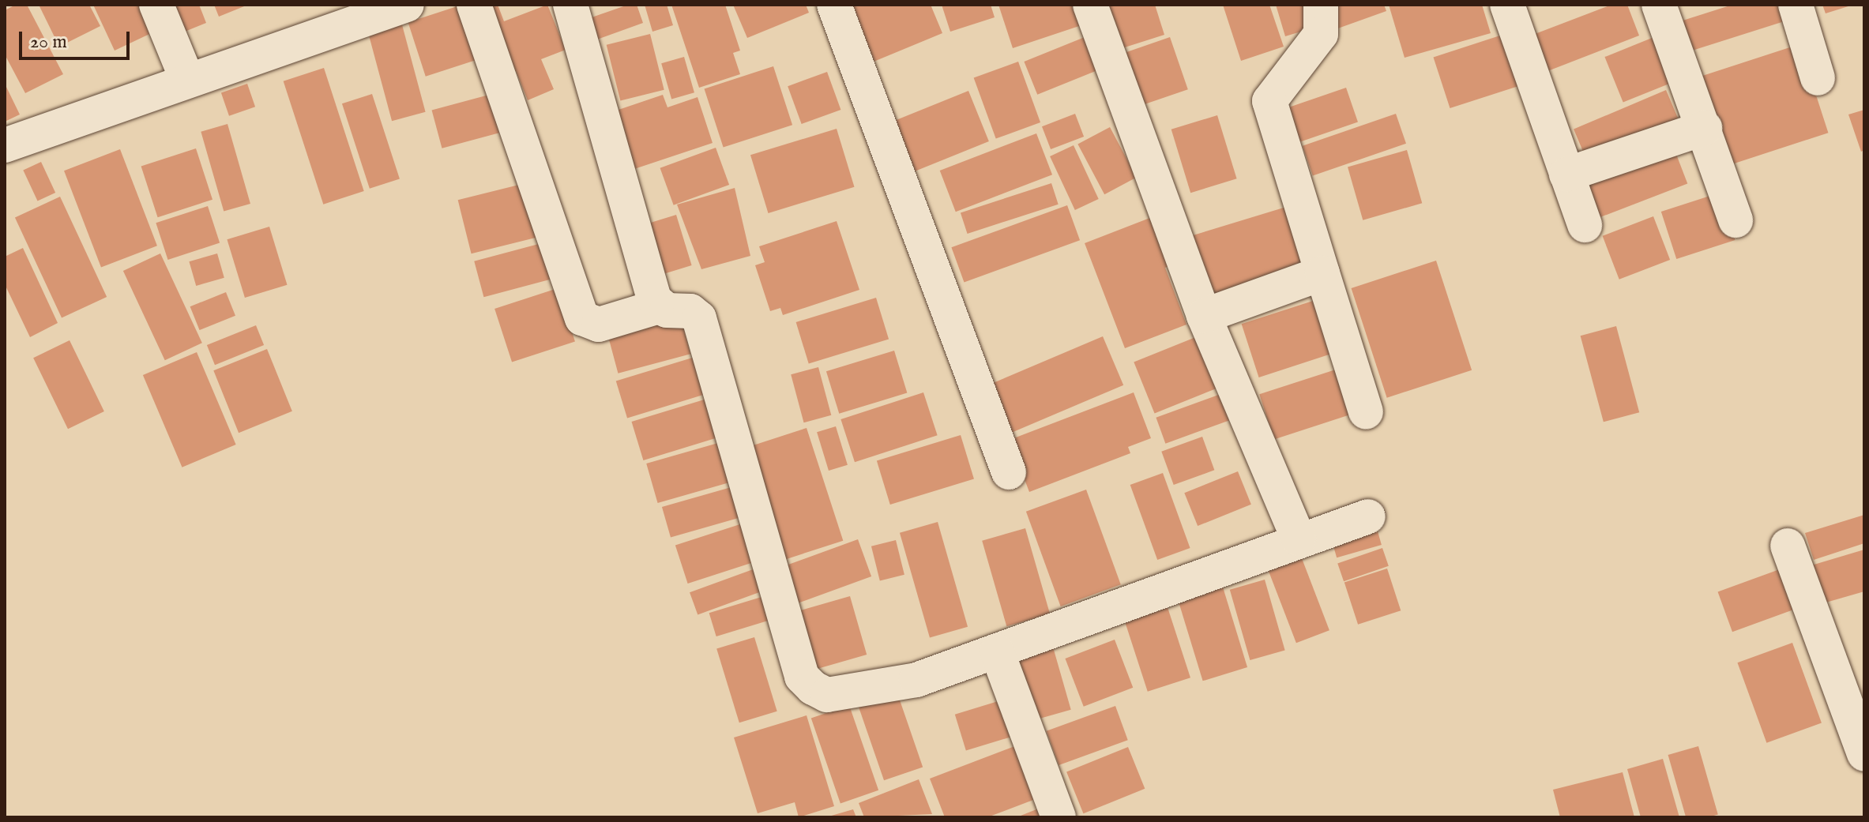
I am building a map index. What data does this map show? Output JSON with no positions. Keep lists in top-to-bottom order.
{
  "scale_bar": "20 m"
}
